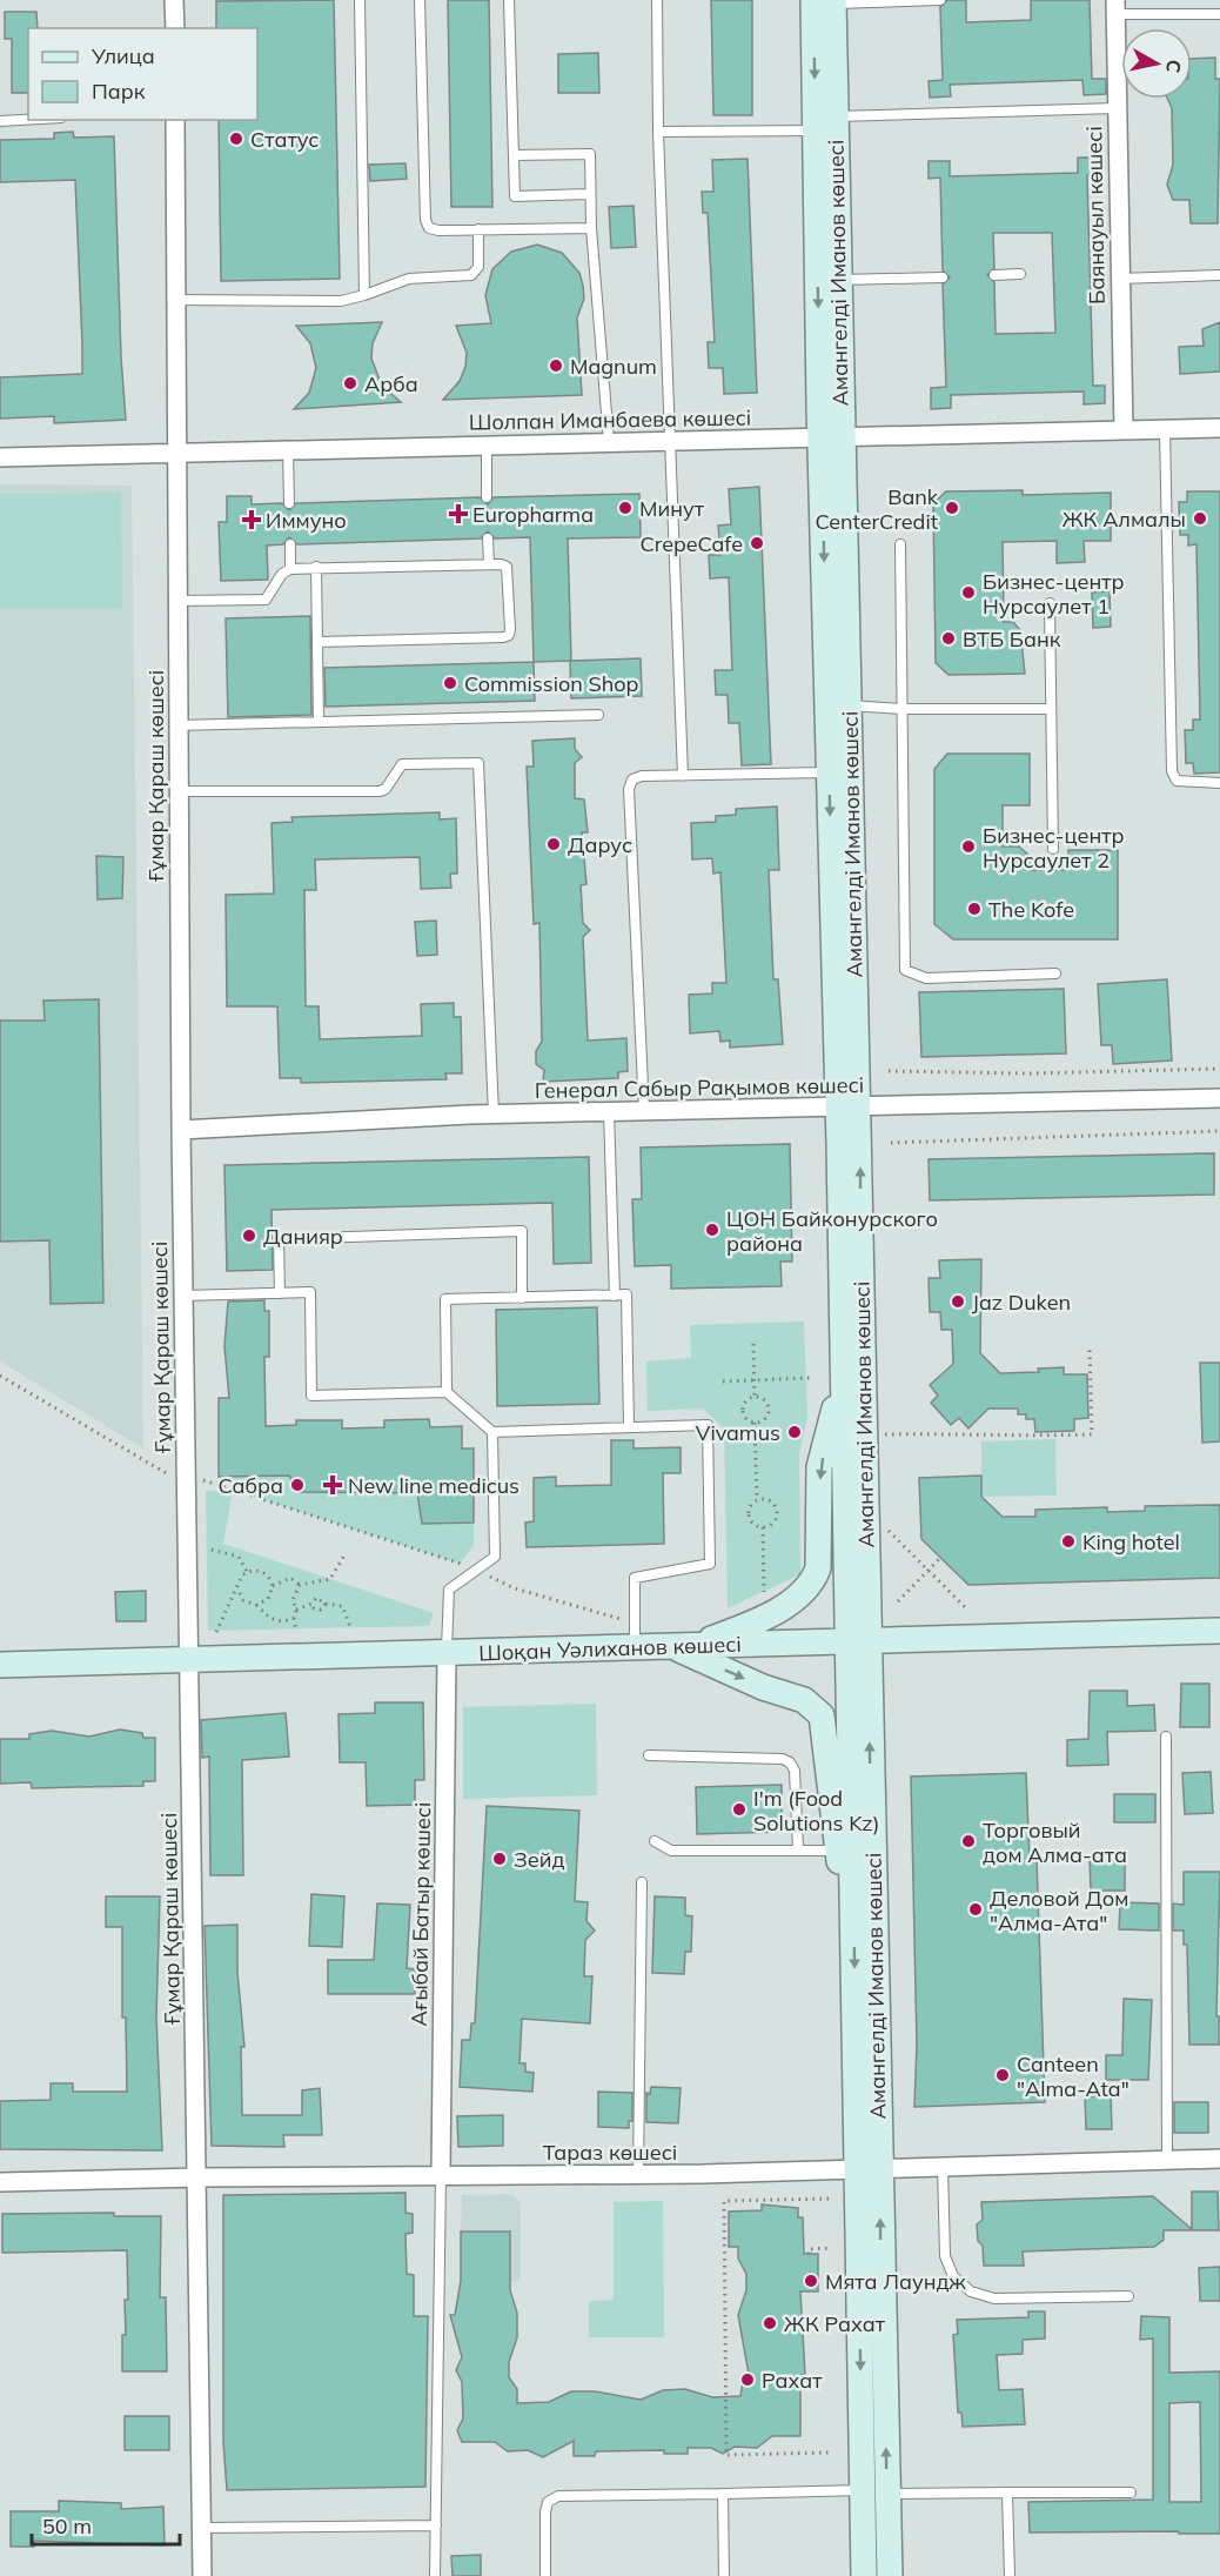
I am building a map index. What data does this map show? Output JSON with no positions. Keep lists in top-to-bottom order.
{
  "streets": {
    "main road": ["Амангелді Иманов көшесі", "Шоқан Уәлиханов көшесі"],
    "street": [
      "Баянауыл көшесі",
      "Шолпан Иманбаева көшесі",
      "Ғұмар Қараш көшесі",
      "Генерал Сабыр Рақымов көшесі",
      "Ағыбай Батыр көшесі",
      "Тараз көшесі"
    ]
  },
  "crossings": [
    ["Баянауыл көшесі", "Шолпан Иманбаева көшесі"],
    ["Амангелді Иманов көшесі", "Шолпан Иманбаева көшесі"],
    ["Амангелді Иманов көшесі", "Генерал Сабыр Рақымов көшесі"],
    ["Амангелді Иманов көшесі", "Шоқан Уәлиханов көшесі"],
    ["Амангелді Иманов көшесі", "Тараз көшесі"],
    ["Шолпан Иманбаева көшесі", "Ғұмар Қараш көшесі"],
    ["Ғұмар Қараш көшесі", "Генерал Сабыр Рақымов көшесі"],
    ["Ғұмар Қараш көшесі", "Шоқан Уәлиханов көшесі"],
    ["Ғұмар Қараш көшесі", "Тараз көшесі"],
    ["Шоқан Уәлиханов көшесі", "Ағыбай Батыр көшесі"],
    ["Ағыбай Батыр көшесі", "Тараз көшесі"]
  ],
  "places": {
    "other": [
      "Статус",
      "Magnum",
      "Арба",
      "Минут",
      "Bank CenterCredit",
      "ЖК Алмалы",
      "CrepeCafe",
      "Бизнес-центр Нурсаулет 1",
      "ВТБ Банк",
      "Commission Shop",
      "Дарус",
      "Бизнес-центр Нурсаулет 2",
      "The Kofe",
      "ЦОН Байконурского района",
      "Данияр",
      "Jaz Duken",
      "Vivamus",
      "Сабра",
      "King hotel",
      "I'm (Food Solutions Kz)",
      "Торговый дом Алма-ата",
      "Зейд",
      "Деловой Дом \"Алма-Ата\"",
      "Canteen \"Alma-Ata\"",
      "Мята Лаундж",
      "ЖК Рахат",
      "Рахат"
    ],
    "health": ["Europharma", "Иммуно", "New line medicus"]
  },
  "legend": ["Улица", "Парк"],
  "scale_bar": "50 m",
  "north": "right"
}
